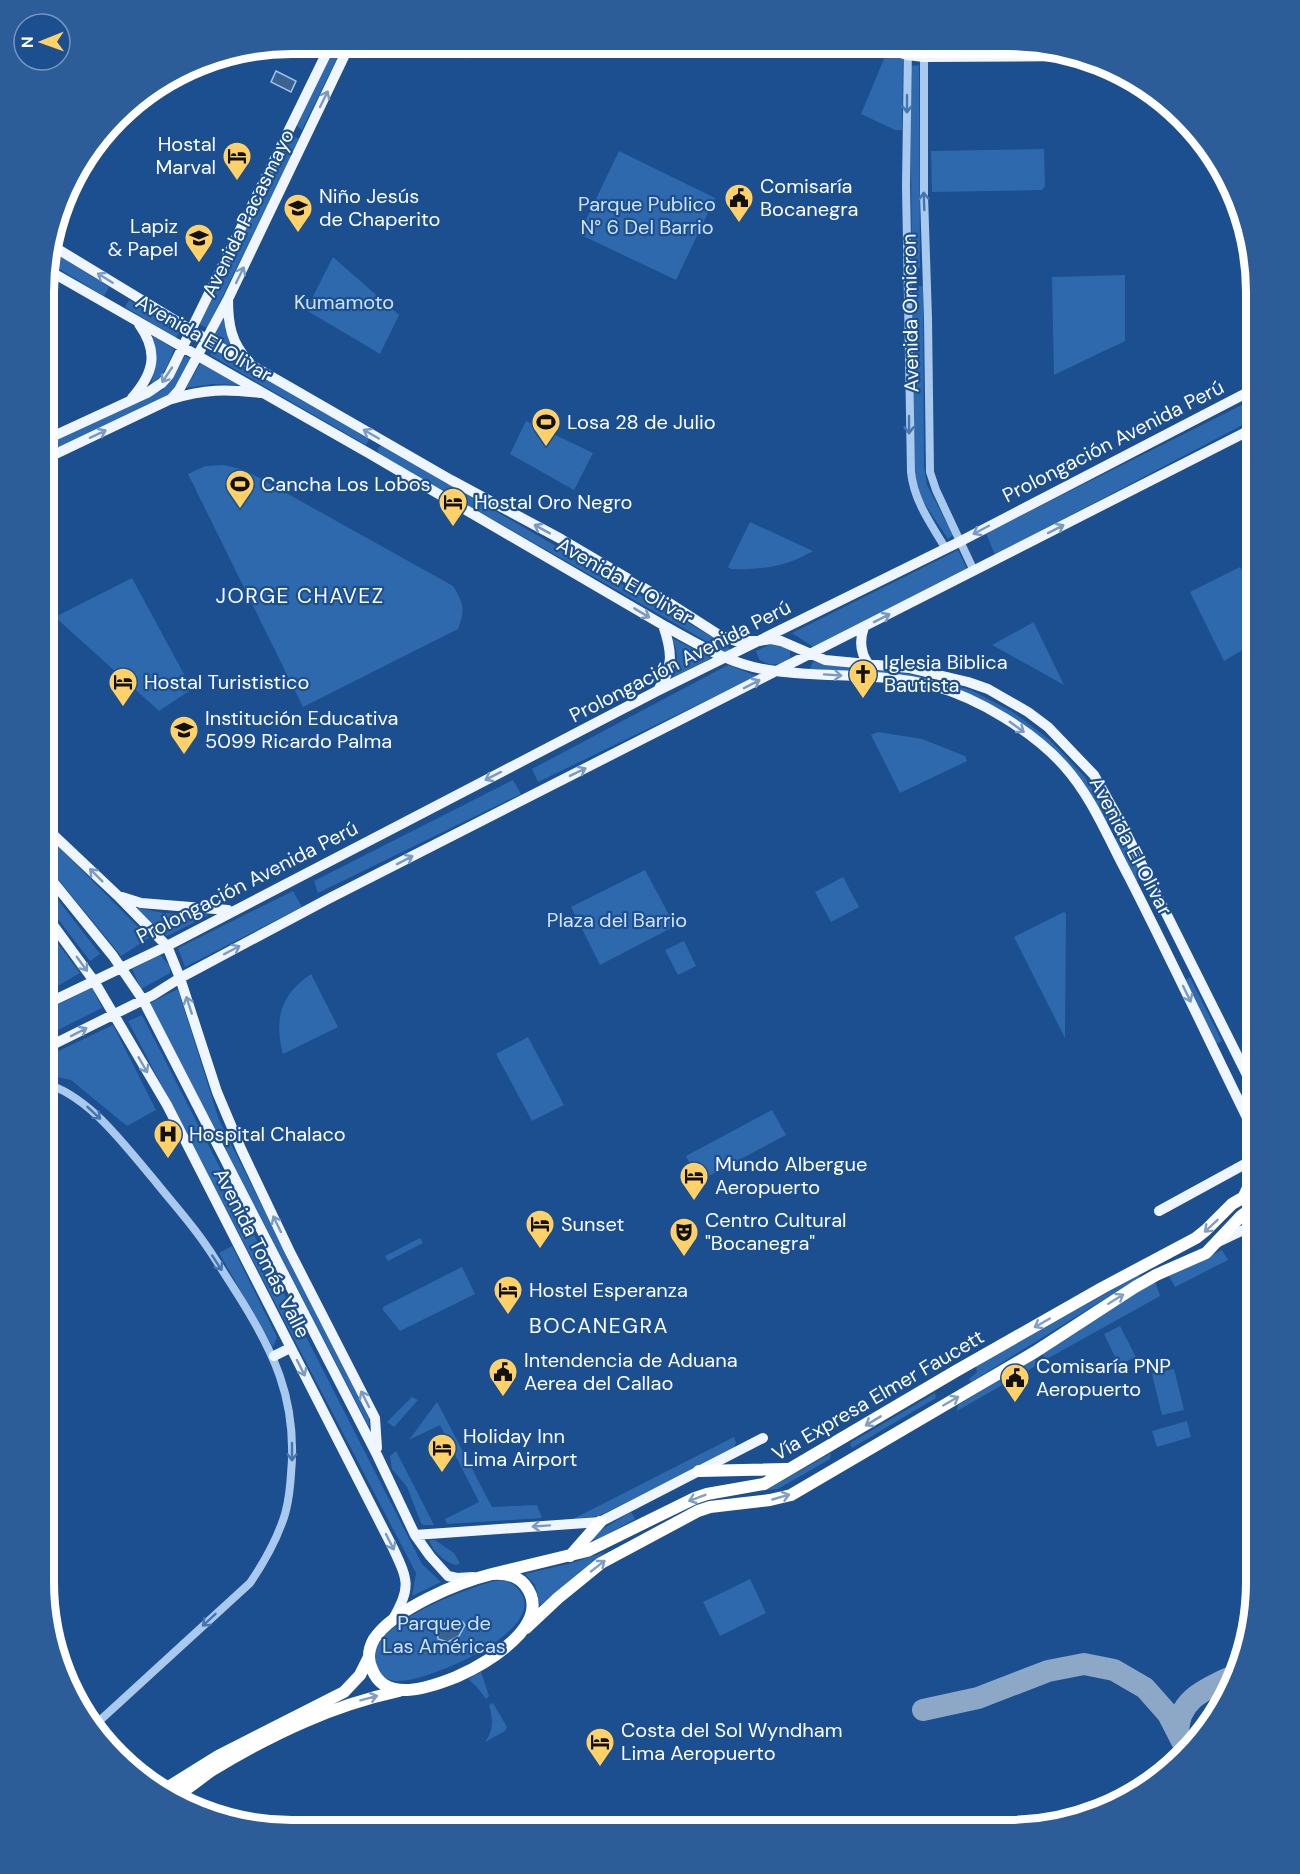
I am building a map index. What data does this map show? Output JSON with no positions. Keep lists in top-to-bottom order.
{
  "streets": {
    "highway": ["Vía Expresa Elmer Faucett"],
    "main road": [
      "Avenida Pacasmayo",
      "Avenida El Olivar",
      "Prolongación Avenida Perú",
      "Avenida Tomás Valle"
    ],
    "street": ["Avenida Omicron"]
  },
  "crossings": [
    ["Avenida Pacasmayo", "Avenida El Olivar"],
    ["Avenida Omicron", "Prolongación Avenida Perú"],
    ["Avenida El Olivar", "Prolongación Avenida Perú"],
    ["Prolongación Avenida Perú", "Avenida Tomás Valle"],
    ["Avenida Tomás Valle", "Vía Expresa Elmer Faucett"]
  ],
  "districts": ["JORGE CHAVEZ", "BOCANEGRA"],
  "parks": [
    "Parque Publico N° 6 Del Barrio",
    "Kumamoto",
    "Plaza del Barrio",
    "Parque de Las Américas"
  ],
  "places": {
    "hotel": [
      "Hostal Marval",
      "Hostal Oro Negro",
      "Hostal Turististico",
      "Mundo Albergue Aeropuerto",
      "Sunset",
      "Hostel Esperanza",
      "Holiday Inn Lima Airport",
      "Costa del Sol Wyndham Lima Aeropuerto"
    ],
    "public building": ["Comisaría Bocanegra", "Intendencia de Aduana Aerea del Callao", "Comisaría PNP Aeropuerto"],
    "school or university": ["Niño Jesús de Chaperito", "Lapiz & Papel", "Institución Educativa 5099 Ricardo Palma"],
    "sports": ["Losa 28 de Julio", "Cancha Los Lobos"],
    "church": ["Iglesia Biblica Bautista"],
    "hospital": ["Hospital Chalaco"],
    "theatre": ["Centro Cultural \"Bocanegra\""]
  },
  "north": "left"
}
